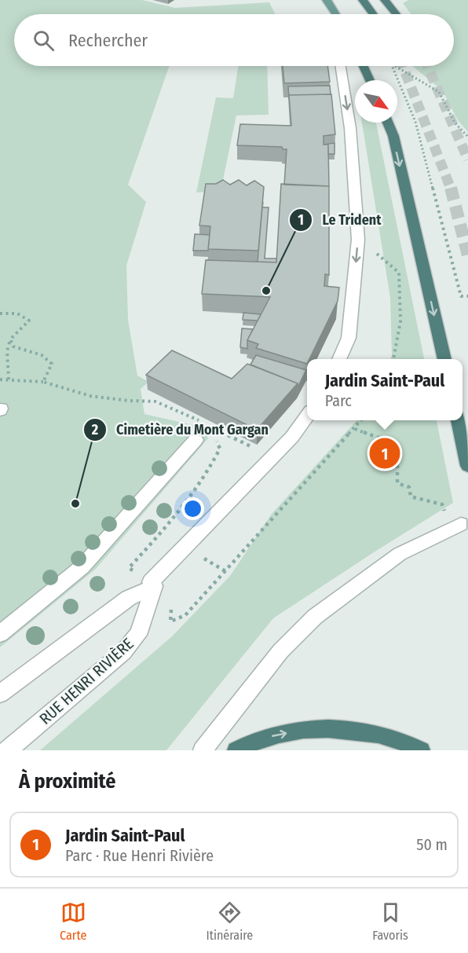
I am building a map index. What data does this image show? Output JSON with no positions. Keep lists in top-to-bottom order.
{
  "streets": {
    "street": ["RUE HENRI RIVIÈRE"]
  },
  "places": ["Le Trident", "Cimetière du Mont Gargan"],
  "north": "bottom right",
  "page": {
    "search": "Rechercher",
    "popup": ["Jardin Saint-Paul", "Parc"],
    "pins": "1",
    "heading": "À proximité",
    "list": [
      {
        "mark": "1",
        "name": "Jardin Saint-Paul",
        "note": "Parc · Rue Henri Rivière",
        "value": "50 m"
      }
    ],
    "nav": ["Carte", "Itinéraire", "Favoris"]
  }
}
